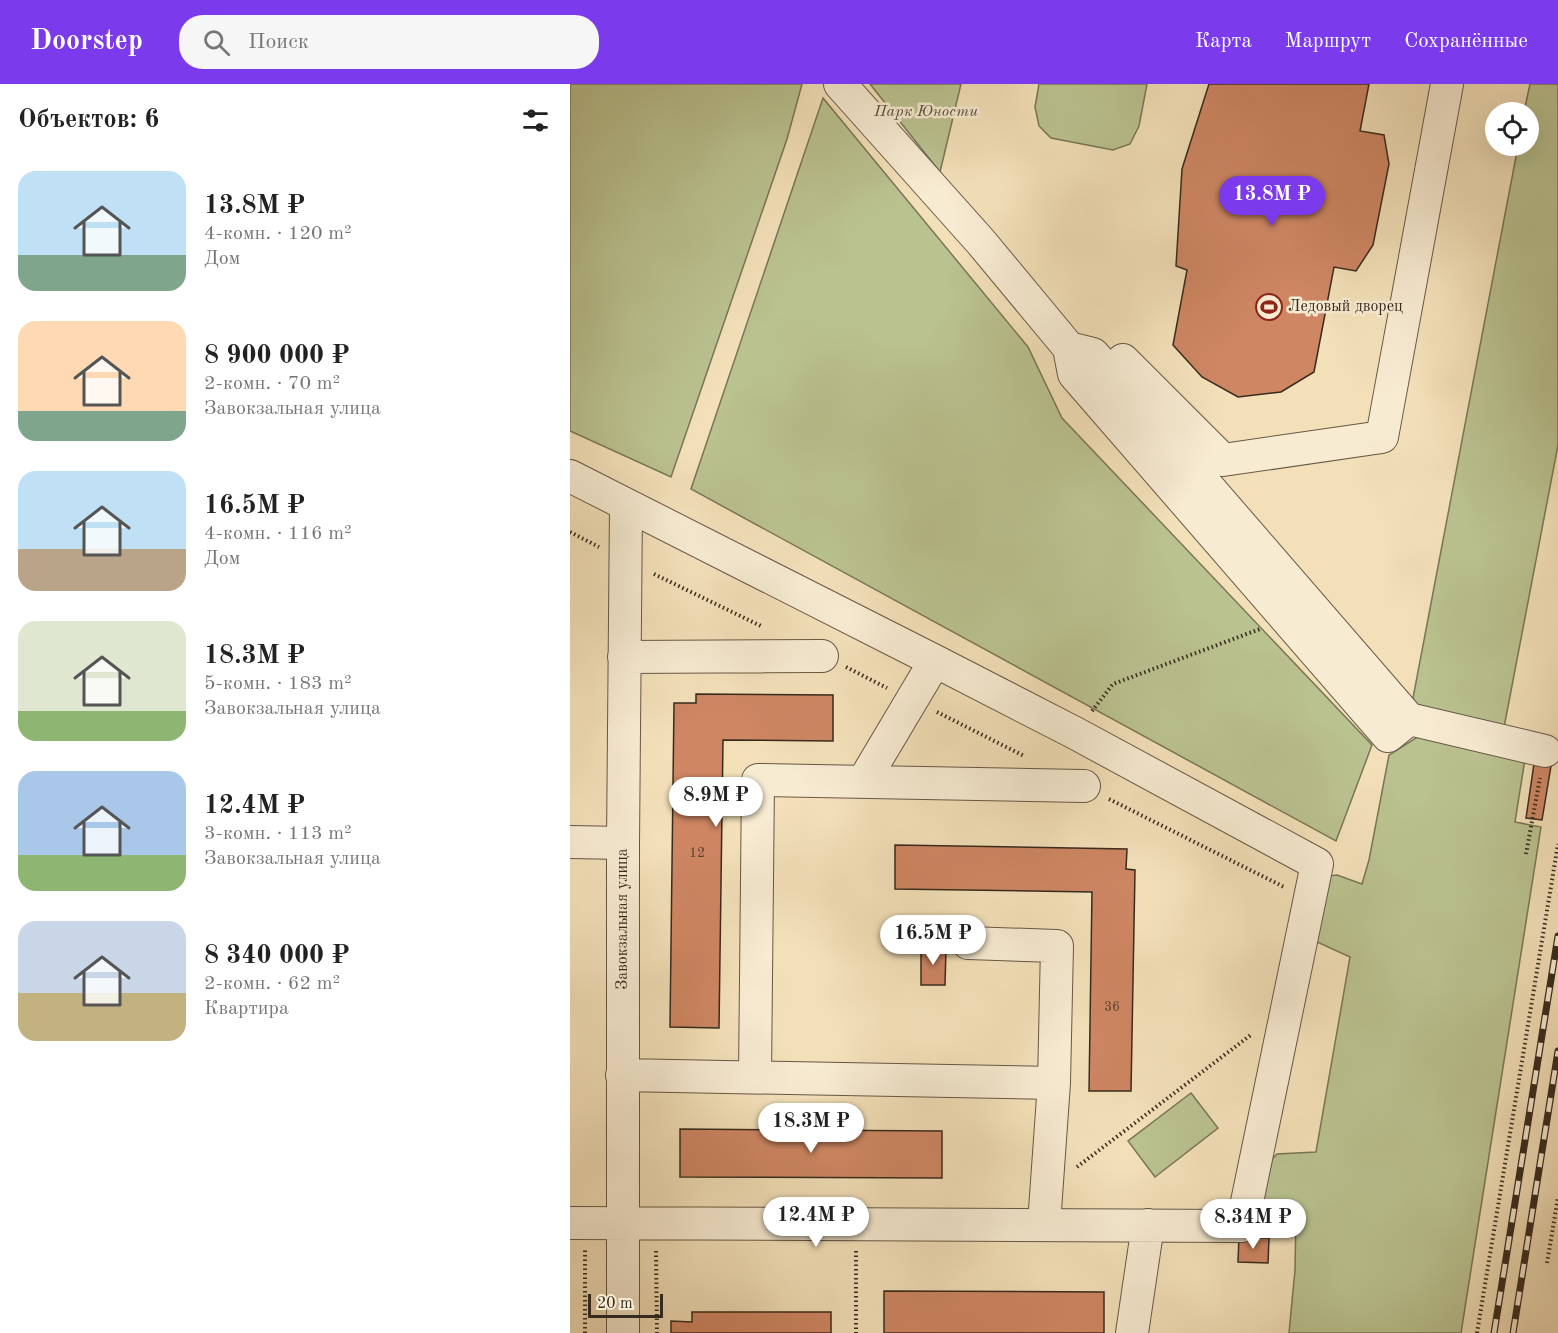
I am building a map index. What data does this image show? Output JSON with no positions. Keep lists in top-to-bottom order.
{
  "streets": {
    "street": ["Завокзальная улица"]
  },
  "parks": ["Парк Юности"],
  "places": {
    "sports": ["Ледовый дворец"]
  },
  "house_numbers": ["12", "36"],
  "scale_bar": "20 m",
  "page": {
    "header": "Doorstep",
    "search": "Поиск",
    "nav": ["Карта", "Маршрут", "Сохранённые"],
    "heading": "Объектов: 6",
    "list": [
      {
        "name": "13.8M ₽",
        "note": "4-комн. · 120 m² · Дом"
      },
      {
        "name": "8 900 000 ₽",
        "note": "2-комн. · 70 m² · Завокзальная улица"
      },
      {
        "name": "16.5M ₽",
        "note": "4-комн. · 116 m² · Дом"
      },
      {
        "name": "18.3M ₽",
        "note": "5-комн. · 183 m² · Завокзальная улица"
      },
      {
        "name": "12.4M ₽",
        "note": "3-комн. · 113 m² · Завокзальная улица"
      },
      {
        "name": "8 340 000 ₽",
        "note": "2-комн. · 62 m² · Квартира"
      }
    ],
    "price": [
      "13.8M ₽",
      "8.9M ₽",
      "16.5M ₽",
      "18.3M ₽",
      "12.4M ₽",
      "8.34M ₽"
    ],
    "scale": "20 m"
  }
}
